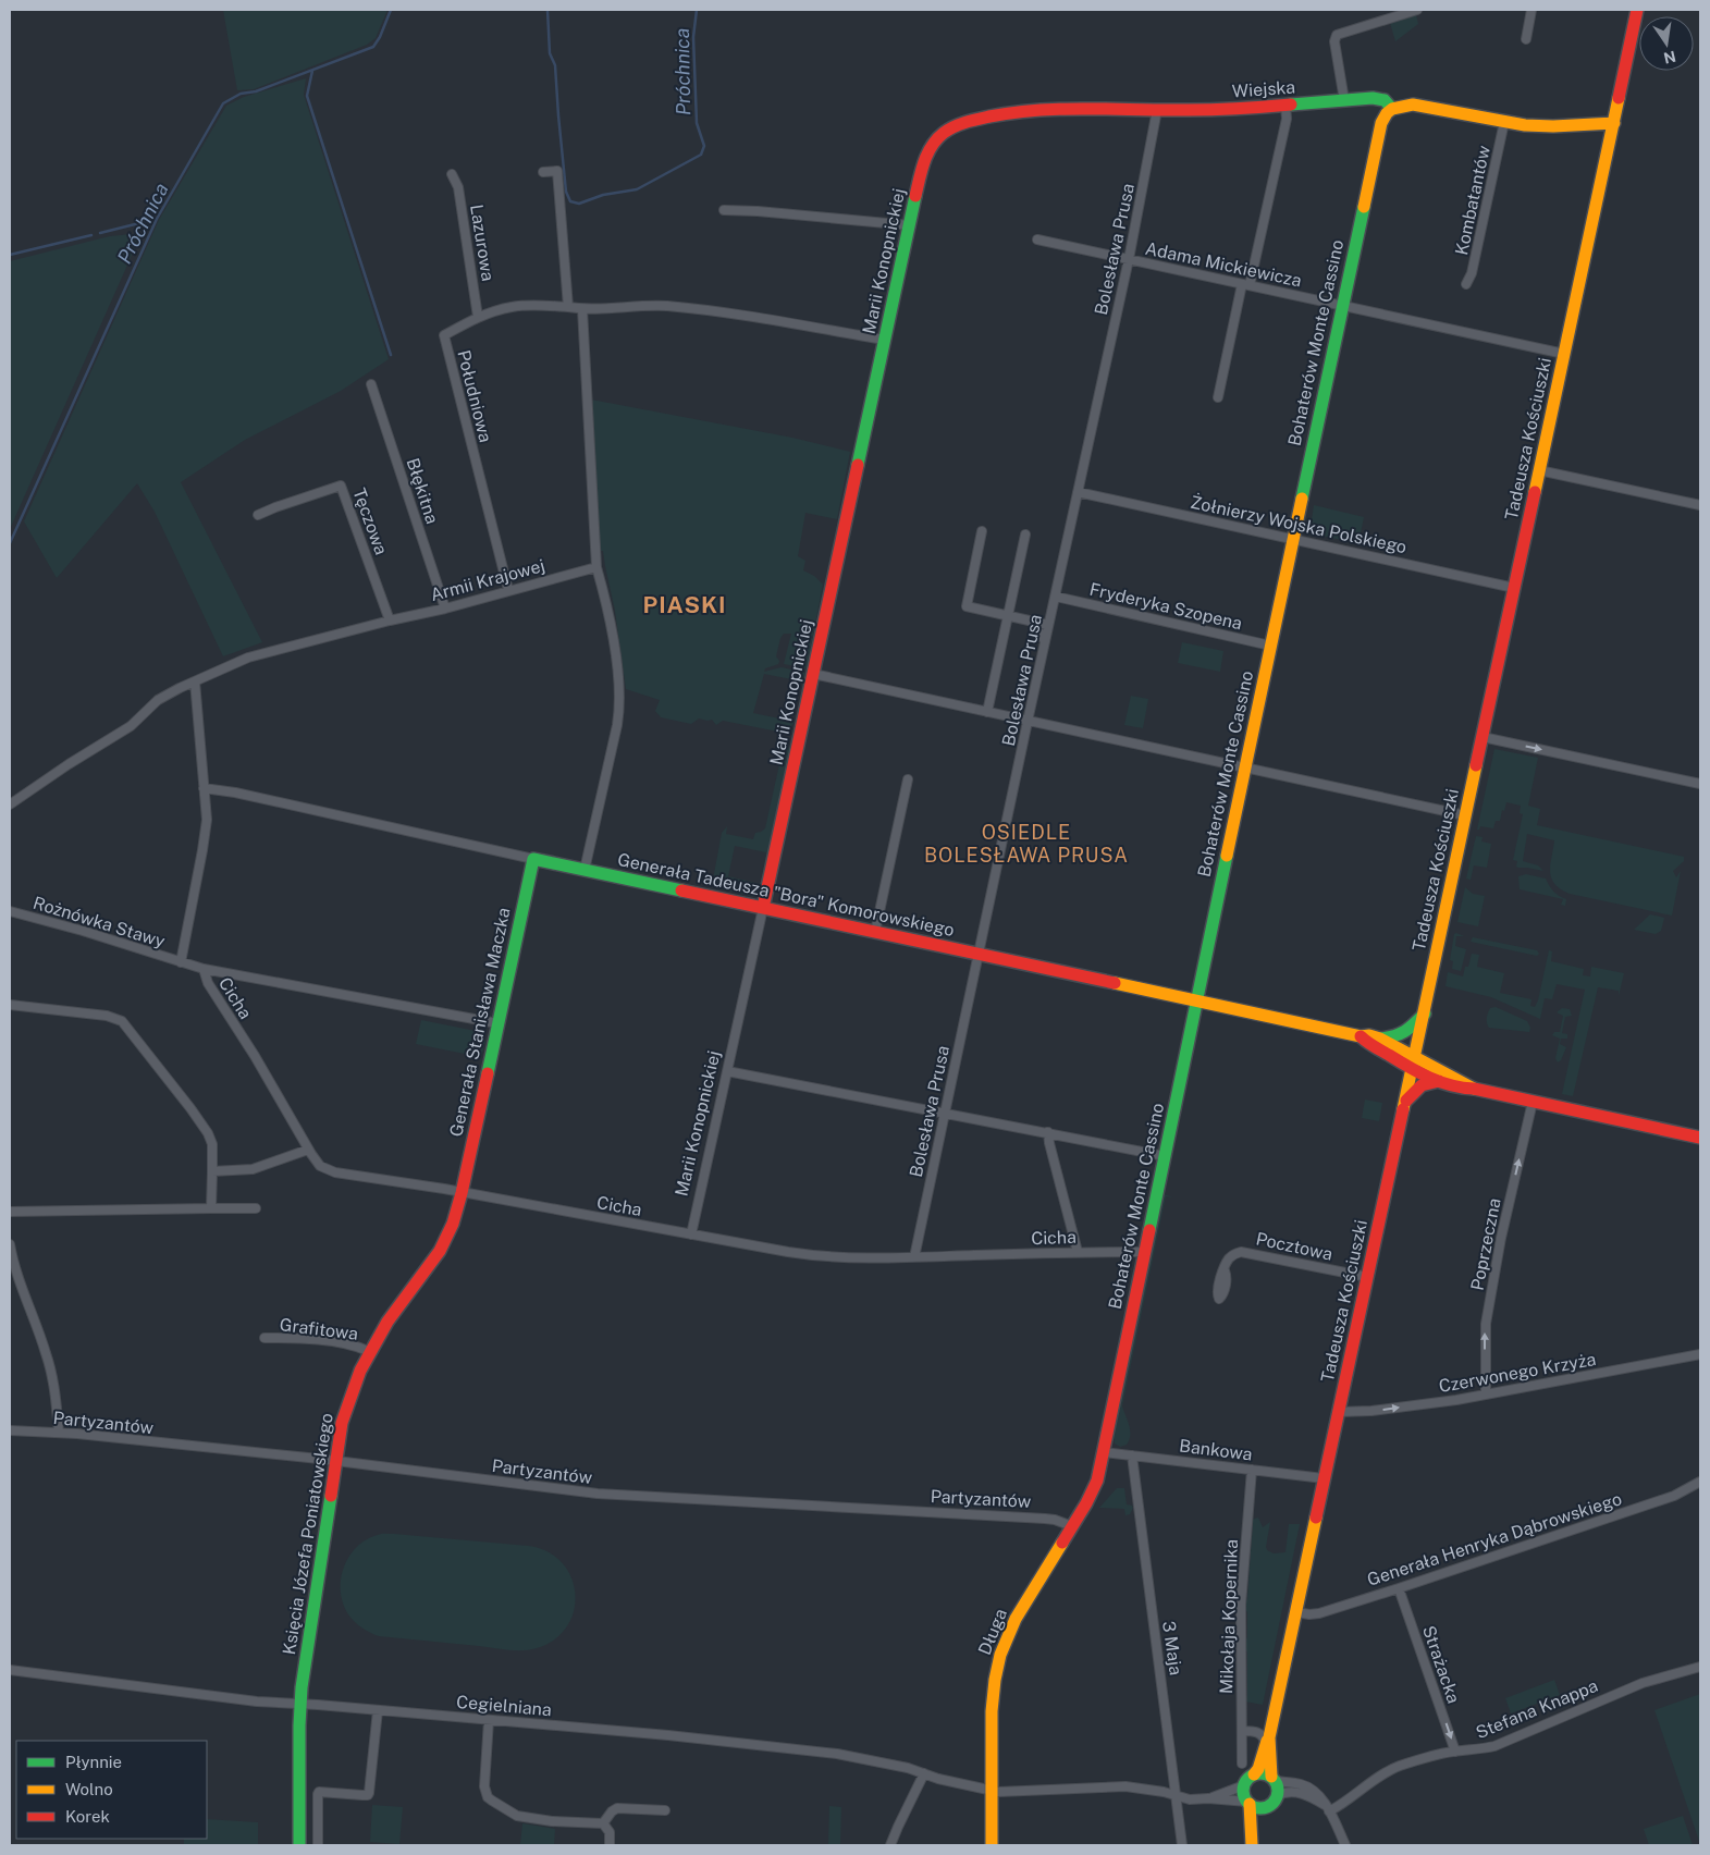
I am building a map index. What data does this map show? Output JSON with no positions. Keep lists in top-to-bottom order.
{
  "streets": {
    "street": [
      "Wiejska",
      "Kombatantów",
      "Lazurowa",
      "Bolesława Prusa",
      "Marii Konopnickiej",
      "Adama Mickiewicza",
      "Bohaterów Monte Cassino",
      "Południowa",
      "Tadeusza Kościuszki",
      "Błękitna",
      "Tęczowa",
      "Żołnierzy Wojska Polskiego",
      "Armii Krajowej",
      "Fryderyka Szopena",
      "Generała Tadeusza \"Bora\" Komorowskiego",
      "Rożnówka Stawy",
      "Cicha",
      "Generała Stanisława Maczka",
      "Poprzeczna",
      "Pocztowa",
      "Grafitowa",
      "Czerwonego Krzyża",
      "Partyzantów",
      "Bankowa",
      "Księcia Józefa Poniatowskiego",
      "Generała Henryka Dąbrowskiego",
      "Mikołaja Kopernika",
      "Długa",
      "3 Maja",
      "Strażacka",
      "Cegielniana",
      "Stefana Knappa"
    ]
  },
  "crossings": [
    ["Wiejska", "Kombatantów"],
    ["Wiejska", "Bolesława Prusa"],
    ["Wiejska", "Marii Konopnickiej"],
    ["Wiejska", "Bohaterów Monte Cassino"],
    ["Wiejska", "Tadeusza Kościuszki"],
    ["Lazurowa", "Południowa"],
    ["Bolesława Prusa", "Adama Mickiewicza"],
    ["Bolesława Prusa", "Żołnierzy Wojska Polskiego"],
    ["Bolesława Prusa", "Fryderyka Szopena"],
    ["Bolesława Prusa", "Generała Tadeusza \"Bora\" Komorowskiego"],
    ["Bolesława Prusa", "Cicha"],
    ["Marii Konopnickiej", "Generała Tadeusza \"Bora\" Komorowskiego"],
    ["Marii Konopnickiej", "Cicha"],
    ["Adama Mickiewicza", "Bohaterów Monte Cassino"],
    ["Adama Mickiewicza", "Tadeusza Kościuszki"],
    ["Bohaterów Monte Cassino", "Żołnierzy Wojska Polskiego"],
    ["Bohaterów Monte Cassino", "Fryderyka Szopena"],
    ["Bohaterów Monte Cassino", "Generała Tadeusza \"Bora\" Komorowskiego"],
    ["Bohaterów Monte Cassino", "Cicha"],
    ["Bohaterów Monte Cassino", "Bankowa"],
    ["Bohaterów Monte Cassino", "Długa"],
    ["Południowa", "Armii Krajowej"],
    ["Tadeusza Kościuszki", "Żołnierzy Wojska Polskiego"],
    ["Tadeusza Kościuszki", "Generała Tadeusza \"Bora\" Komorowskiego"],
    ["Tadeusza Kościuszki", "Pocztowa"],
    ["Tadeusza Kościuszki", "Czerwonego Krzyża"],
    ["Tadeusza Kościuszki", "Bankowa"],
    ["Tadeusza Kościuszki", "Generała Henryka Dąbrowskiego"],
    ["Tadeusza Kościuszki", "Cegielniana"],
    ["Błękitna", "Armii Krajowej"],
    ["Tęczowa", "Armii Krajowej"],
    ["Generała Tadeusza \"Bora\" Komorowskiego", "Generała Stanisława Maczka"],
    ["Rożnówka Stawy", "Cicha"],
    ["Rożnówka Stawy", "Generała Stanisława Maczka"],
    ["Cicha", "Generała Stanisława Maczka"],
    ["Cicha", "Księcia Józefa Poniatowskiego"],
    ["Generała Stanisława Maczka", "Księcia Józefa Poniatowskiego"],
    ["Poprzeczna", "Czerwonego Krzyża"],
    ["Grafitowa", "Księcia Józefa Poniatowskiego"],
    ["Partyzantów", "Księcia Józefa Poniatowskiego"],
    ["Partyzantów", "Długa"],
    ["Bankowa", "Mikołaja Kopernika"],
    ["Bankowa", "Długa"],
    ["Bankowa", "3 Maja"],
    ["Księcia Józefa Poniatowskiego", "Cegielniana"],
    ["Generała Henryka Dąbrowskiego", "Strażacka"],
    ["Długa", "Cegielniana"],
    ["3 Maja", "Cegielniana"],
    ["Strażacka", "Stefana Knappa"]
  ],
  "one_way": ["Poprzeczna", "Czerwonego Krzyża", "Strażacka"],
  "districts": ["PIASKI", "OSIEDLE BOLESŁAWA PRUSA"],
  "water": ["Próchnica"],
  "legend": ["Płynnie", "Wolno", "Korek"],
  "north": "bottom"
}
